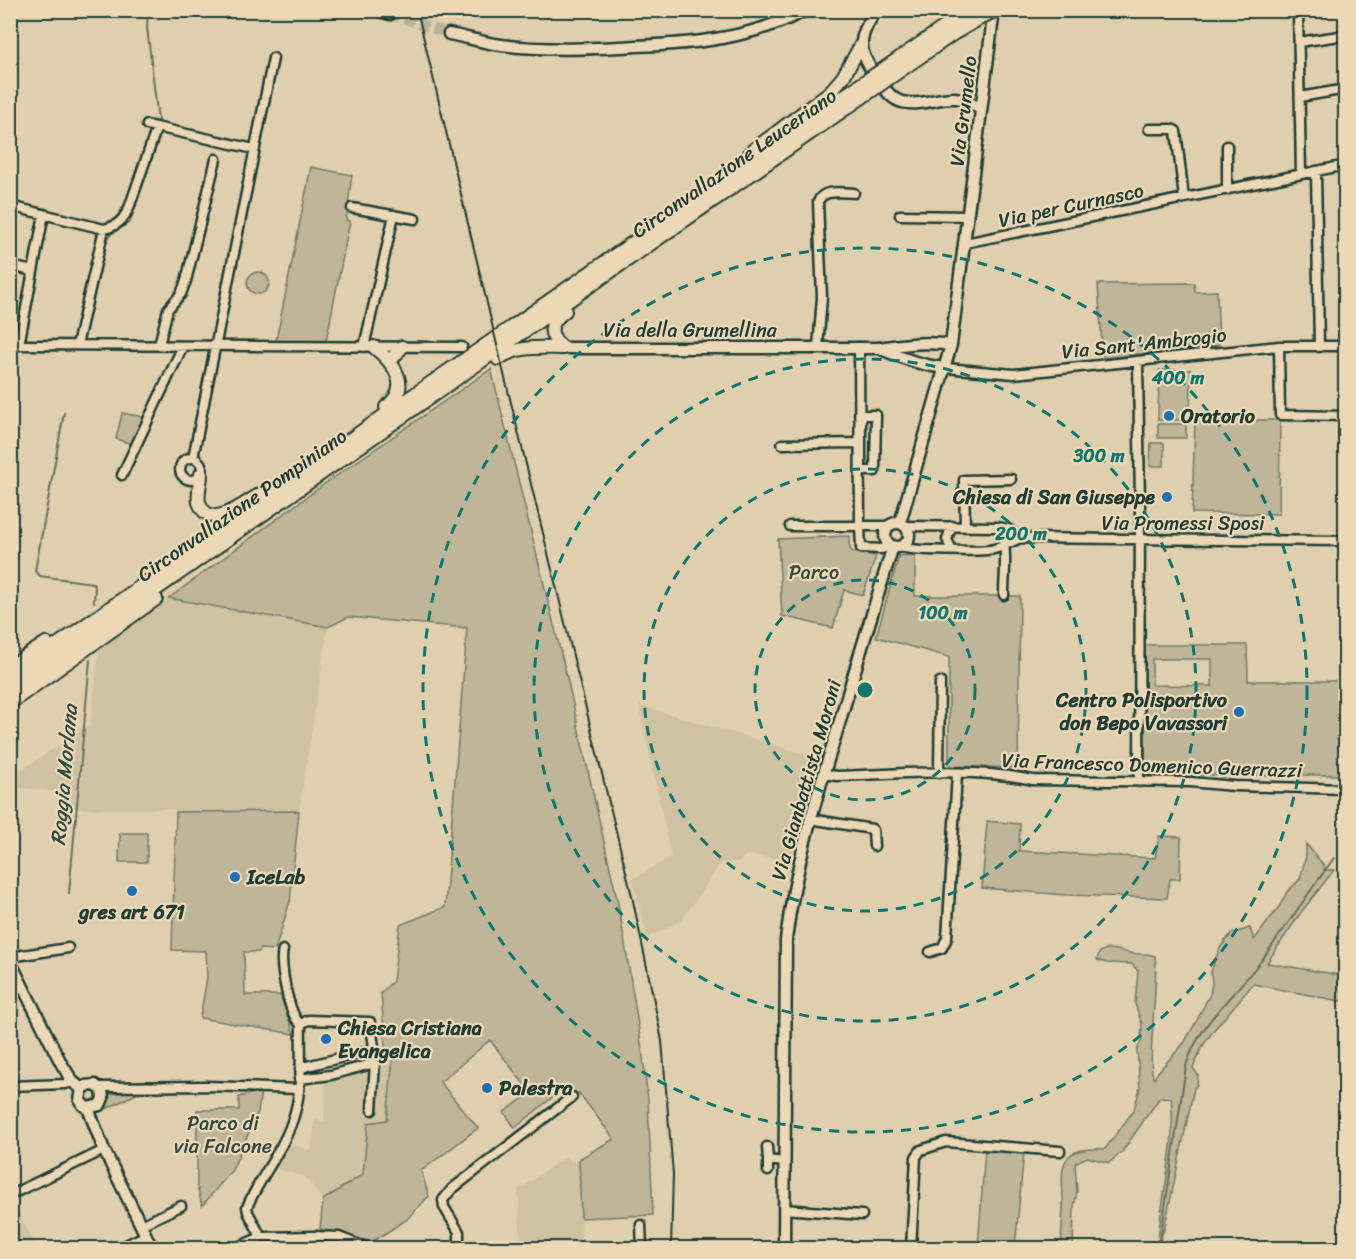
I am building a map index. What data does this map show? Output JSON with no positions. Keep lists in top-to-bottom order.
{
  "streets": {
    "highway": ["Circonvallazione Leuceriano", "Circonvallazione Pompiniano"],
    "main road": ["Via Grumello", "Via della Grumellina", "Via Gianbattista Moroni"],
    "street": [
      "Via per Curnasco",
      "Via Sant'Ambrogio",
      "Via Promessi Sposi",
      "Via Francesco Domenico Guerrazzi"
    ]
  },
  "crossings": [
    ["Via Grumello", "Circonvallazione Leuceriano"],
    ["Via Grumello", "Via per Curnasco"],
    ["Via Grumello", "Via della Grumellina"],
    ["Via Grumello", "Via Sant'Ambrogio"],
    ["Via Grumello", "Via Gianbattista Moroni"],
    ["Circonvallazione Leuceriano", "Circonvallazione Pompiniano"],
    ["Via della Grumellina", "Via Sant'Ambrogio"],
    ["Via della Grumellina", "Via Gianbattista Moroni"],
    ["Via Sant'Ambrogio", "Via Gianbattista Moroni"],
    ["Via Promessi Sposi", "Via Gianbattista Moroni"],
    ["Via Francesco Domenico Guerrazzi", "Via Gianbattista Moroni"]
  ],
  "water": ["Roggia Morlana"],
  "parks": ["Parco", "Parco di via Falcone"],
  "places": [
    "Oratorio",
    "Chiesa di San Giuseppe",
    "Centro Polisportivo don Bepo Vavassori",
    "IceLab",
    "gres art 671",
    "Chiesa Cristiana Evangelica",
    "Palestra"
  ],
  "rings": [
    "400 m",
    "300 m",
    "200 m",
    "100 m"
  ]
}
